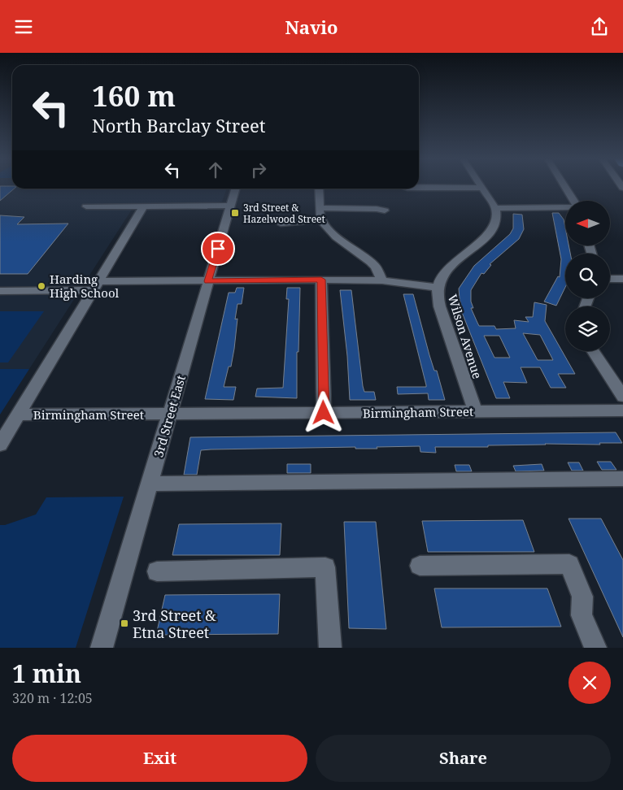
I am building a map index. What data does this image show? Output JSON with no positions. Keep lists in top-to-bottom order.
{
  "streets": {
    "street": ["Wilson Avenue", "Birmingham Street", "3rd Street East"]
  },
  "crossings": [
    ["Wilson Avenue", "Birmingham Street"],
    ["Birmingham Street", "3rd Street East"]
  ],
  "places": {
    "transit": ["3rd Street & Hazelwood Street", "3rd Street & Etna Street"],
    "other": ["Harding High School"]
  },
  "north": "left",
  "page": {
    "header": "Navio",
    "turn": ["160 m", "North Barclay Street"],
    "heading": ["1 min", "320 m · 12:05"],
    "buttons": ["Exit", "Share"]
  }
}
